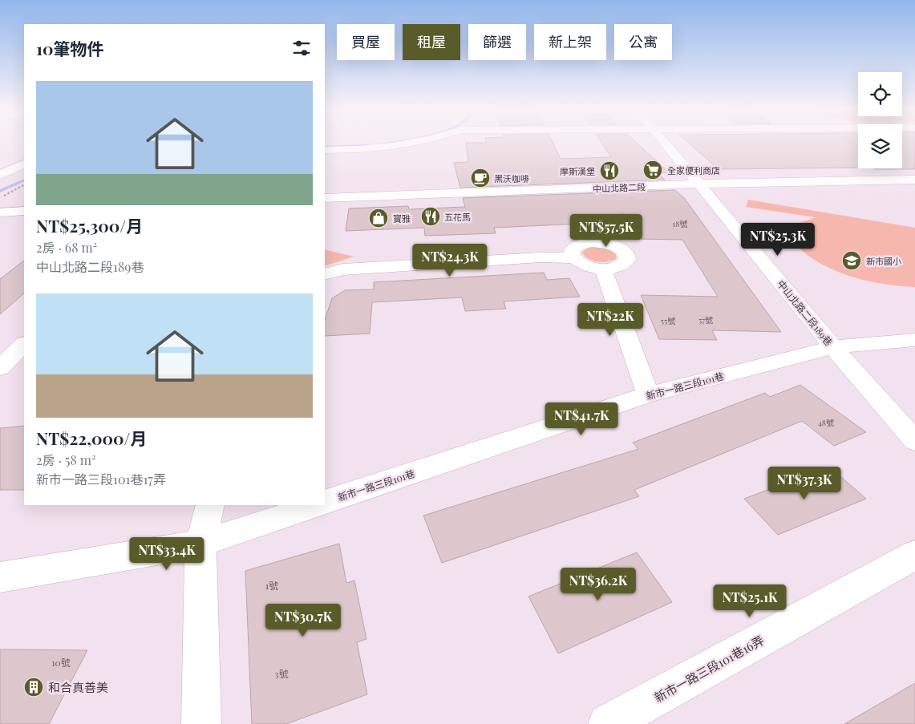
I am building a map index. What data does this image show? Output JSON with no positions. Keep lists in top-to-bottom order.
{
  "streets": {
    "street": [
      "中山北路二段",
      "中山北路二段189巷",
      "新市一路三段101巷",
      "新市一路三段101巷16弄"
    ]
  },
  "crossings": [
    ["中山北路二段", "中山北路二段189巷"],
    ["中山北路二段189巷", "新市一路三段101巷"]
  ],
  "places": {
    "supermarket": ["全家便利商店"],
    "restaurant": ["摩斯漢堡", "五花馬"],
    "cafe": ["黑沃咖啡"],
    "shop": ["寶雅"],
    "school or university": ["新市國小"],
    "building": ["和合真善美"]
  },
  "house_numbers": [
    "18號",
    "57號",
    "55號",
    "48號",
    "1號",
    "10號",
    "3號"
  ],
  "page": {
    "chip": [
      "買屋",
      "租屋",
      "篩選",
      "新上架",
      "公寓"
    ],
    "heading": "10筆物件",
    "list": [
      {
        "name": "NT$25,300/月",
        "note": "2房 · 68 m² · 中山北路二段189巷"
      },
      {
        "name": "NT$22,000/月",
        "note": "2房 · 58 m² · 新市一路三段101巷17弄"
      }
    ],
    "price": [
      "NT$57.5K",
      "NT$25.3K",
      "NT$24.3K",
      "NT$22K",
      "NT$41.7K",
      "NT$37.3K",
      "NT$33.4K",
      "NT$36.2K",
      "NT$25.1K",
      "NT$30.7K"
    ]
  }
}
